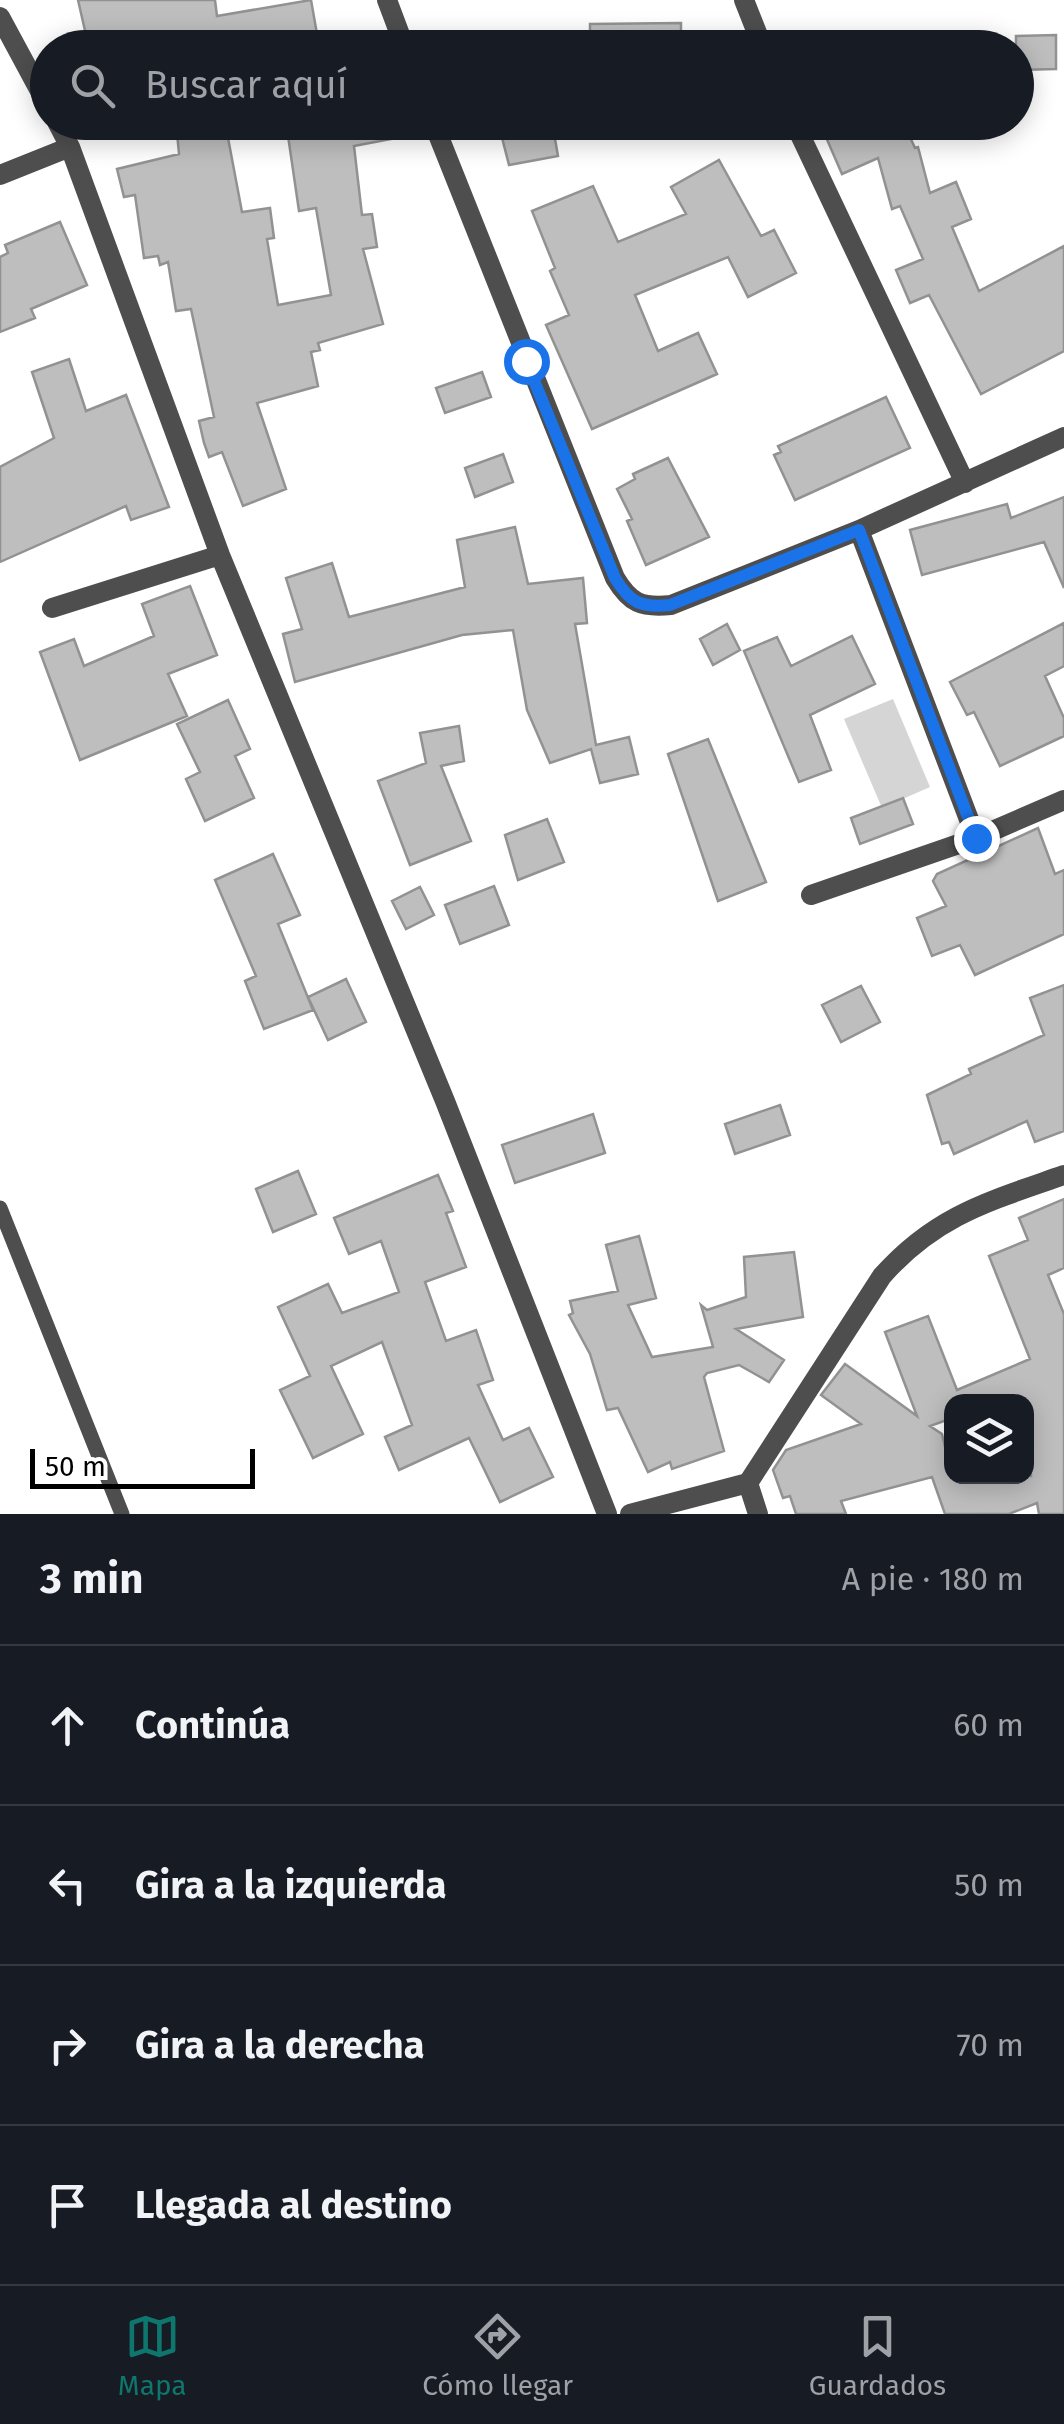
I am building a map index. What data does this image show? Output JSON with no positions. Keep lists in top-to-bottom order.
{
  "scale_bar": "50 m",
  "page": {
    "search": "Buscar aquí",
    "scale": "50 m",
    "heading": ["3 min", "A pie · 180 m"],
    "list": [
      ["Continúa", "60 m"],
      ["Gira a la izquierda", "50 m"],
      ["Gira a la derecha", "70 m"],
      "Llegada al destino"
    ],
    "nav": ["Mapa", "Cómo llegar", "Guardados"]
  }
}
